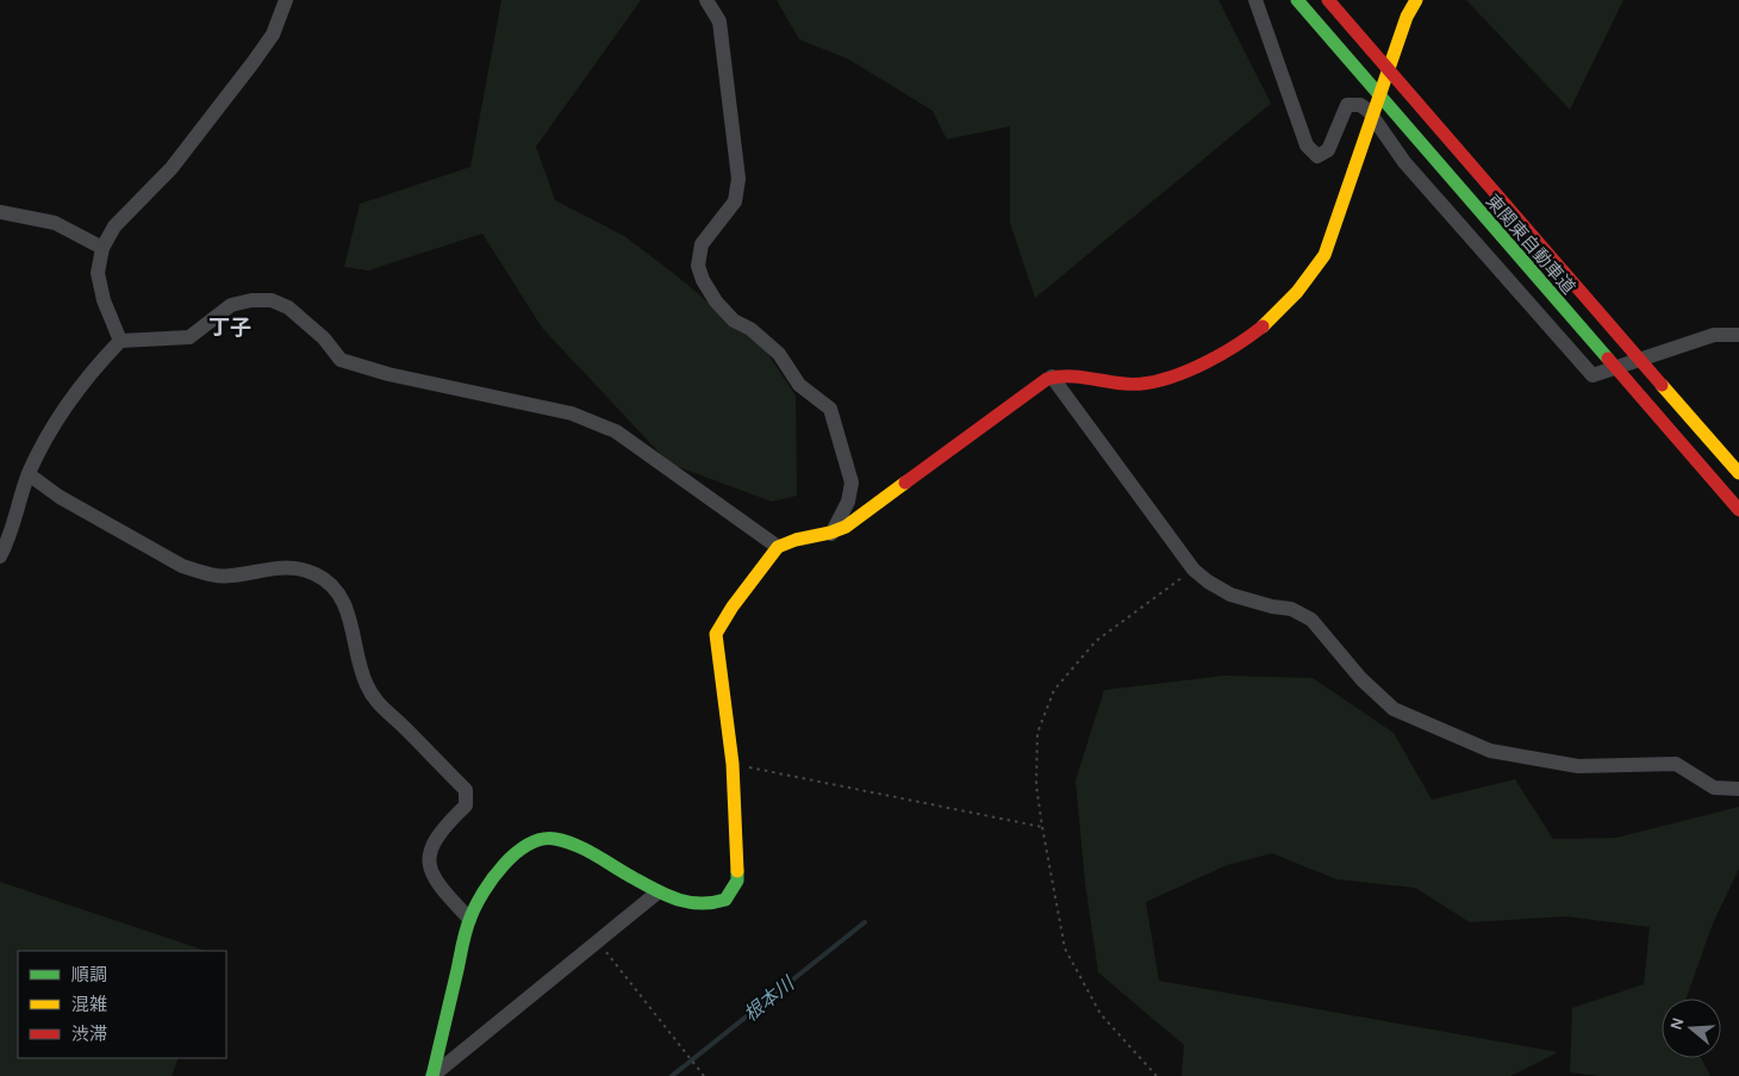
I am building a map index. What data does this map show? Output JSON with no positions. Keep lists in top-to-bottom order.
{
  "streets": {
    "main road": ["東関東自動車道"]
  },
  "districts": ["丁子"],
  "water": ["根本川"],
  "legend": ["順調", "混雑", "渋滞"],
  "north": "left"
}
